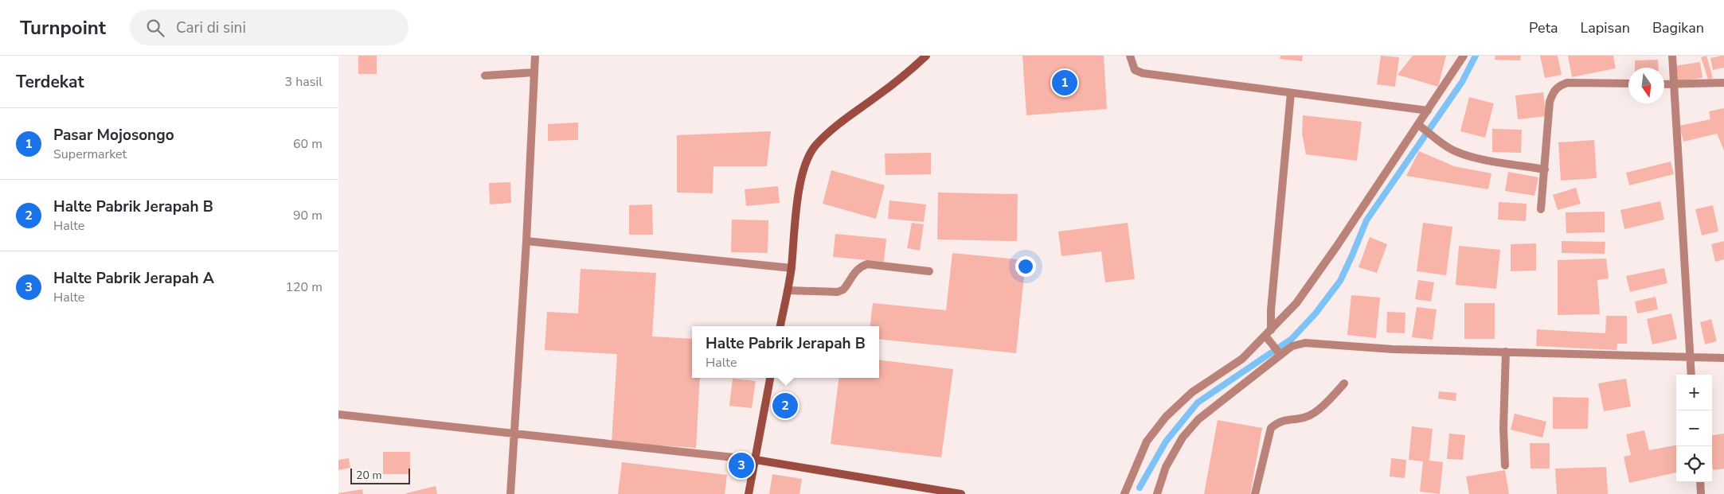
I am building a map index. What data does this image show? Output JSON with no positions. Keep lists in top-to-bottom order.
{
  "scale_bar": "20 m",
  "north": "bottom",
  "page": {
    "header": "Turnpoint",
    "search": "Cari di sini",
    "nav": ["Peta", "Lapisan", "Bagikan"],
    "heading": ["Terdekat", "3 hasil"],
    "pins": ["1", "2", "3"],
    "list": [
      {
        "mark": "1",
        "name": "Pasar Mojosongo",
        "note": "Supermarket",
        "value": "60 m"
      },
      {
        "mark": "2",
        "name": "Halte Pabrik Jerapah B",
        "note": "Halte",
        "value": "90 m"
      },
      {
        "mark": "3",
        "name": "Halte Pabrik Jerapah A",
        "note": "Halte",
        "value": "120 m"
      }
    ],
    "popup": ["Halte Pabrik Jerapah B", "Halte"],
    "map_buttons": ["+", "−"],
    "scale": "20 m"
  }
}
